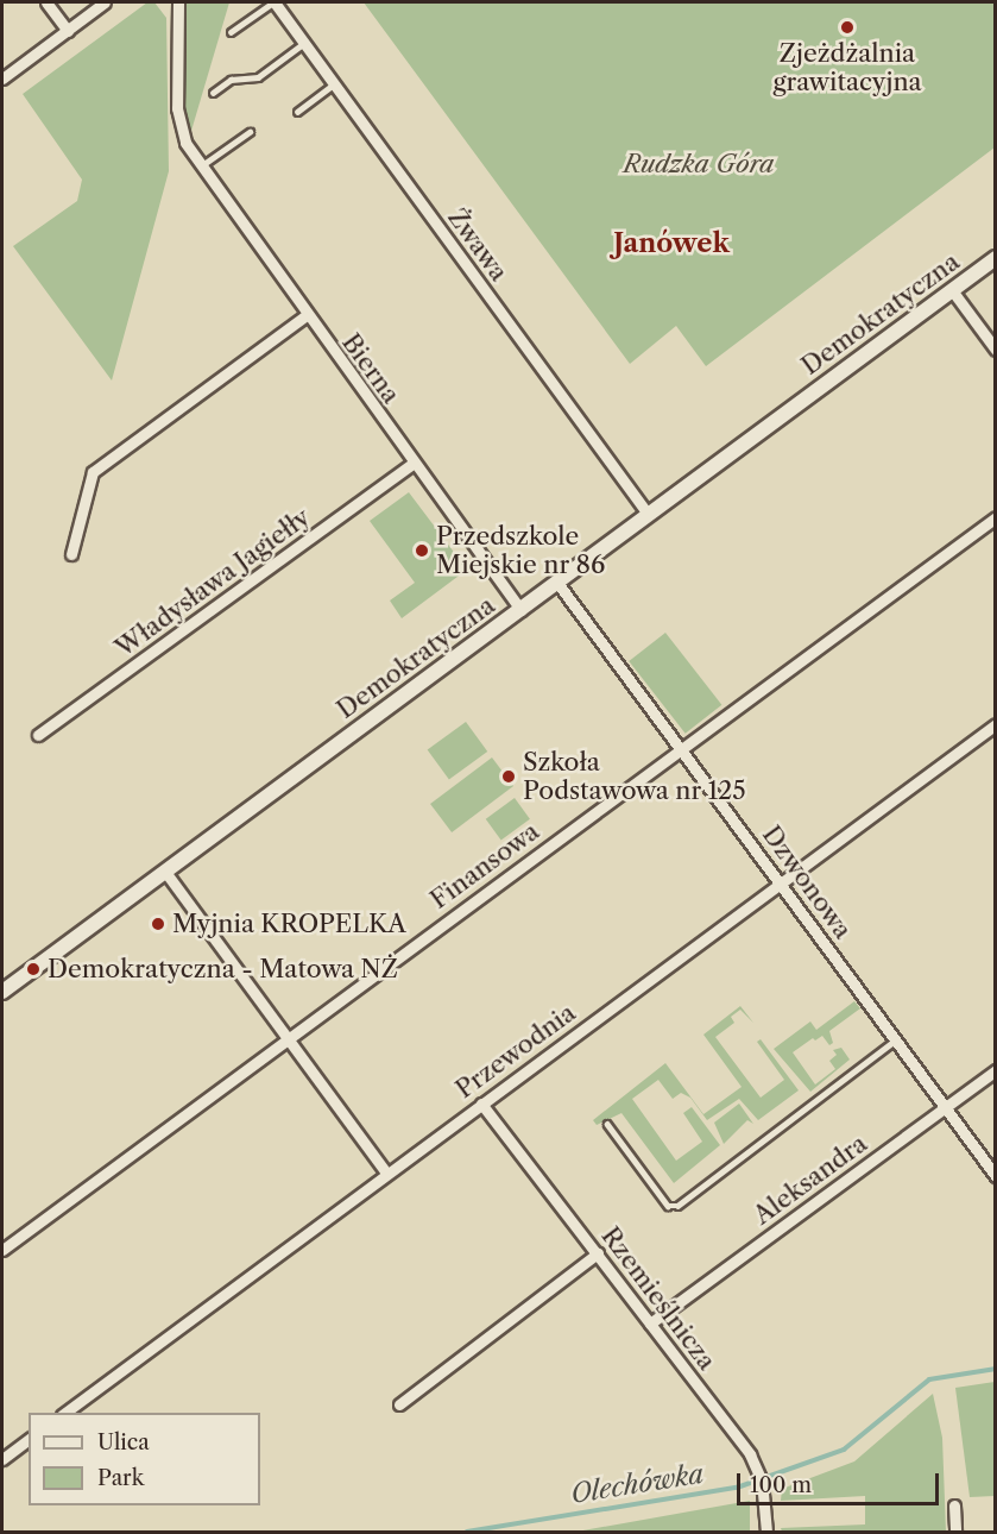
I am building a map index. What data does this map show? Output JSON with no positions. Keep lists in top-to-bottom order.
{
  "streets": {
    "street": [
      "Żwawa",
      "Demokratyczna",
      "Bierna",
      "Władysława Jagiełły",
      "Finansowa",
      "Dzwonowa",
      "Przewodnia",
      "Aleksandra",
      "Rzemieślnicza"
    ]
  },
  "crossings": [
    ["Żwawa", "Demokratyczna"],
    ["Demokratyczna", "Bierna"],
    ["Demokratyczna", "Dzwonowa"],
    ["Bierna", "Władysława Jagiełły"],
    ["Finansowa", "Dzwonowa"],
    ["Dzwonowa", "Przewodnia"],
    ["Dzwonowa", "Aleksandra"],
    ["Przewodnia", "Rzemieślnicza"],
    ["Aleksandra", "Rzemieślnicza"]
  ],
  "districts": ["Janówek"],
  "water": ["Olechówka"],
  "parks": ["Rudzka Góra"],
  "places": [
    "Zjeżdżalnia grawitacyjna",
    "Przedszkole Miejskie nr 86",
    "Szkoła Podstawowa nr 125",
    "Myjnia KROPELKA",
    "Demokratyczna - Matowa NŻ"
  ],
  "legend": ["Ulica", "Park"],
  "scale_bar": "100 m"
}
